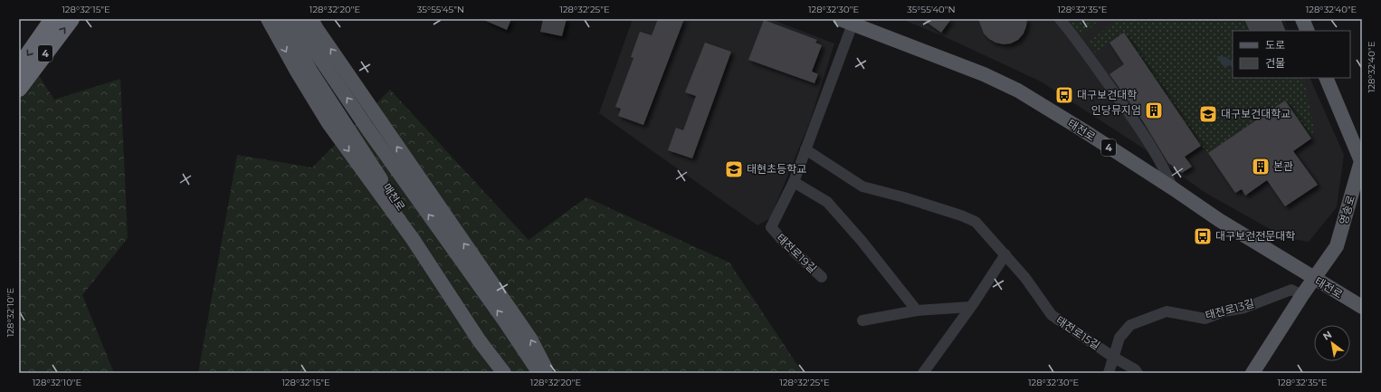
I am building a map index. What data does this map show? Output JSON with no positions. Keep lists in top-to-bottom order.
{
  "streets": {
    "highway": ["4"],
    "main road": ["태전로", "매천로", "영송로"],
    "street": ["태전로19길", "태전로13길", "태전로15길"]
  },
  "crossings": [
    ["태전로", "영송로"],
    ["태전로", "태전로19길"],
    ["태전로19길", "태전로15길"],
    ["태전로13길", "태전로15길"]
  ],
  "places": {
    "bus stop": ["대구보건대학", "대구보건전문대학"],
    "building": ["인당뮤지엄", "본관"],
    "school or university": ["대구보건대학교", "태현초등학교"]
  },
  "legend": ["도로", "건물"],
  "north": "top left",
  "coordinates": [
    "128°32'15\"E",
    "128°32'20\"E",
    "35°55'45\"N",
    "128°32'25\"E",
    "128°32'30\"E",
    "35°55'40\"N",
    "128°32'35\"E",
    "128°32'40\"E",
    "128°32'10\"E"
  ]
}
